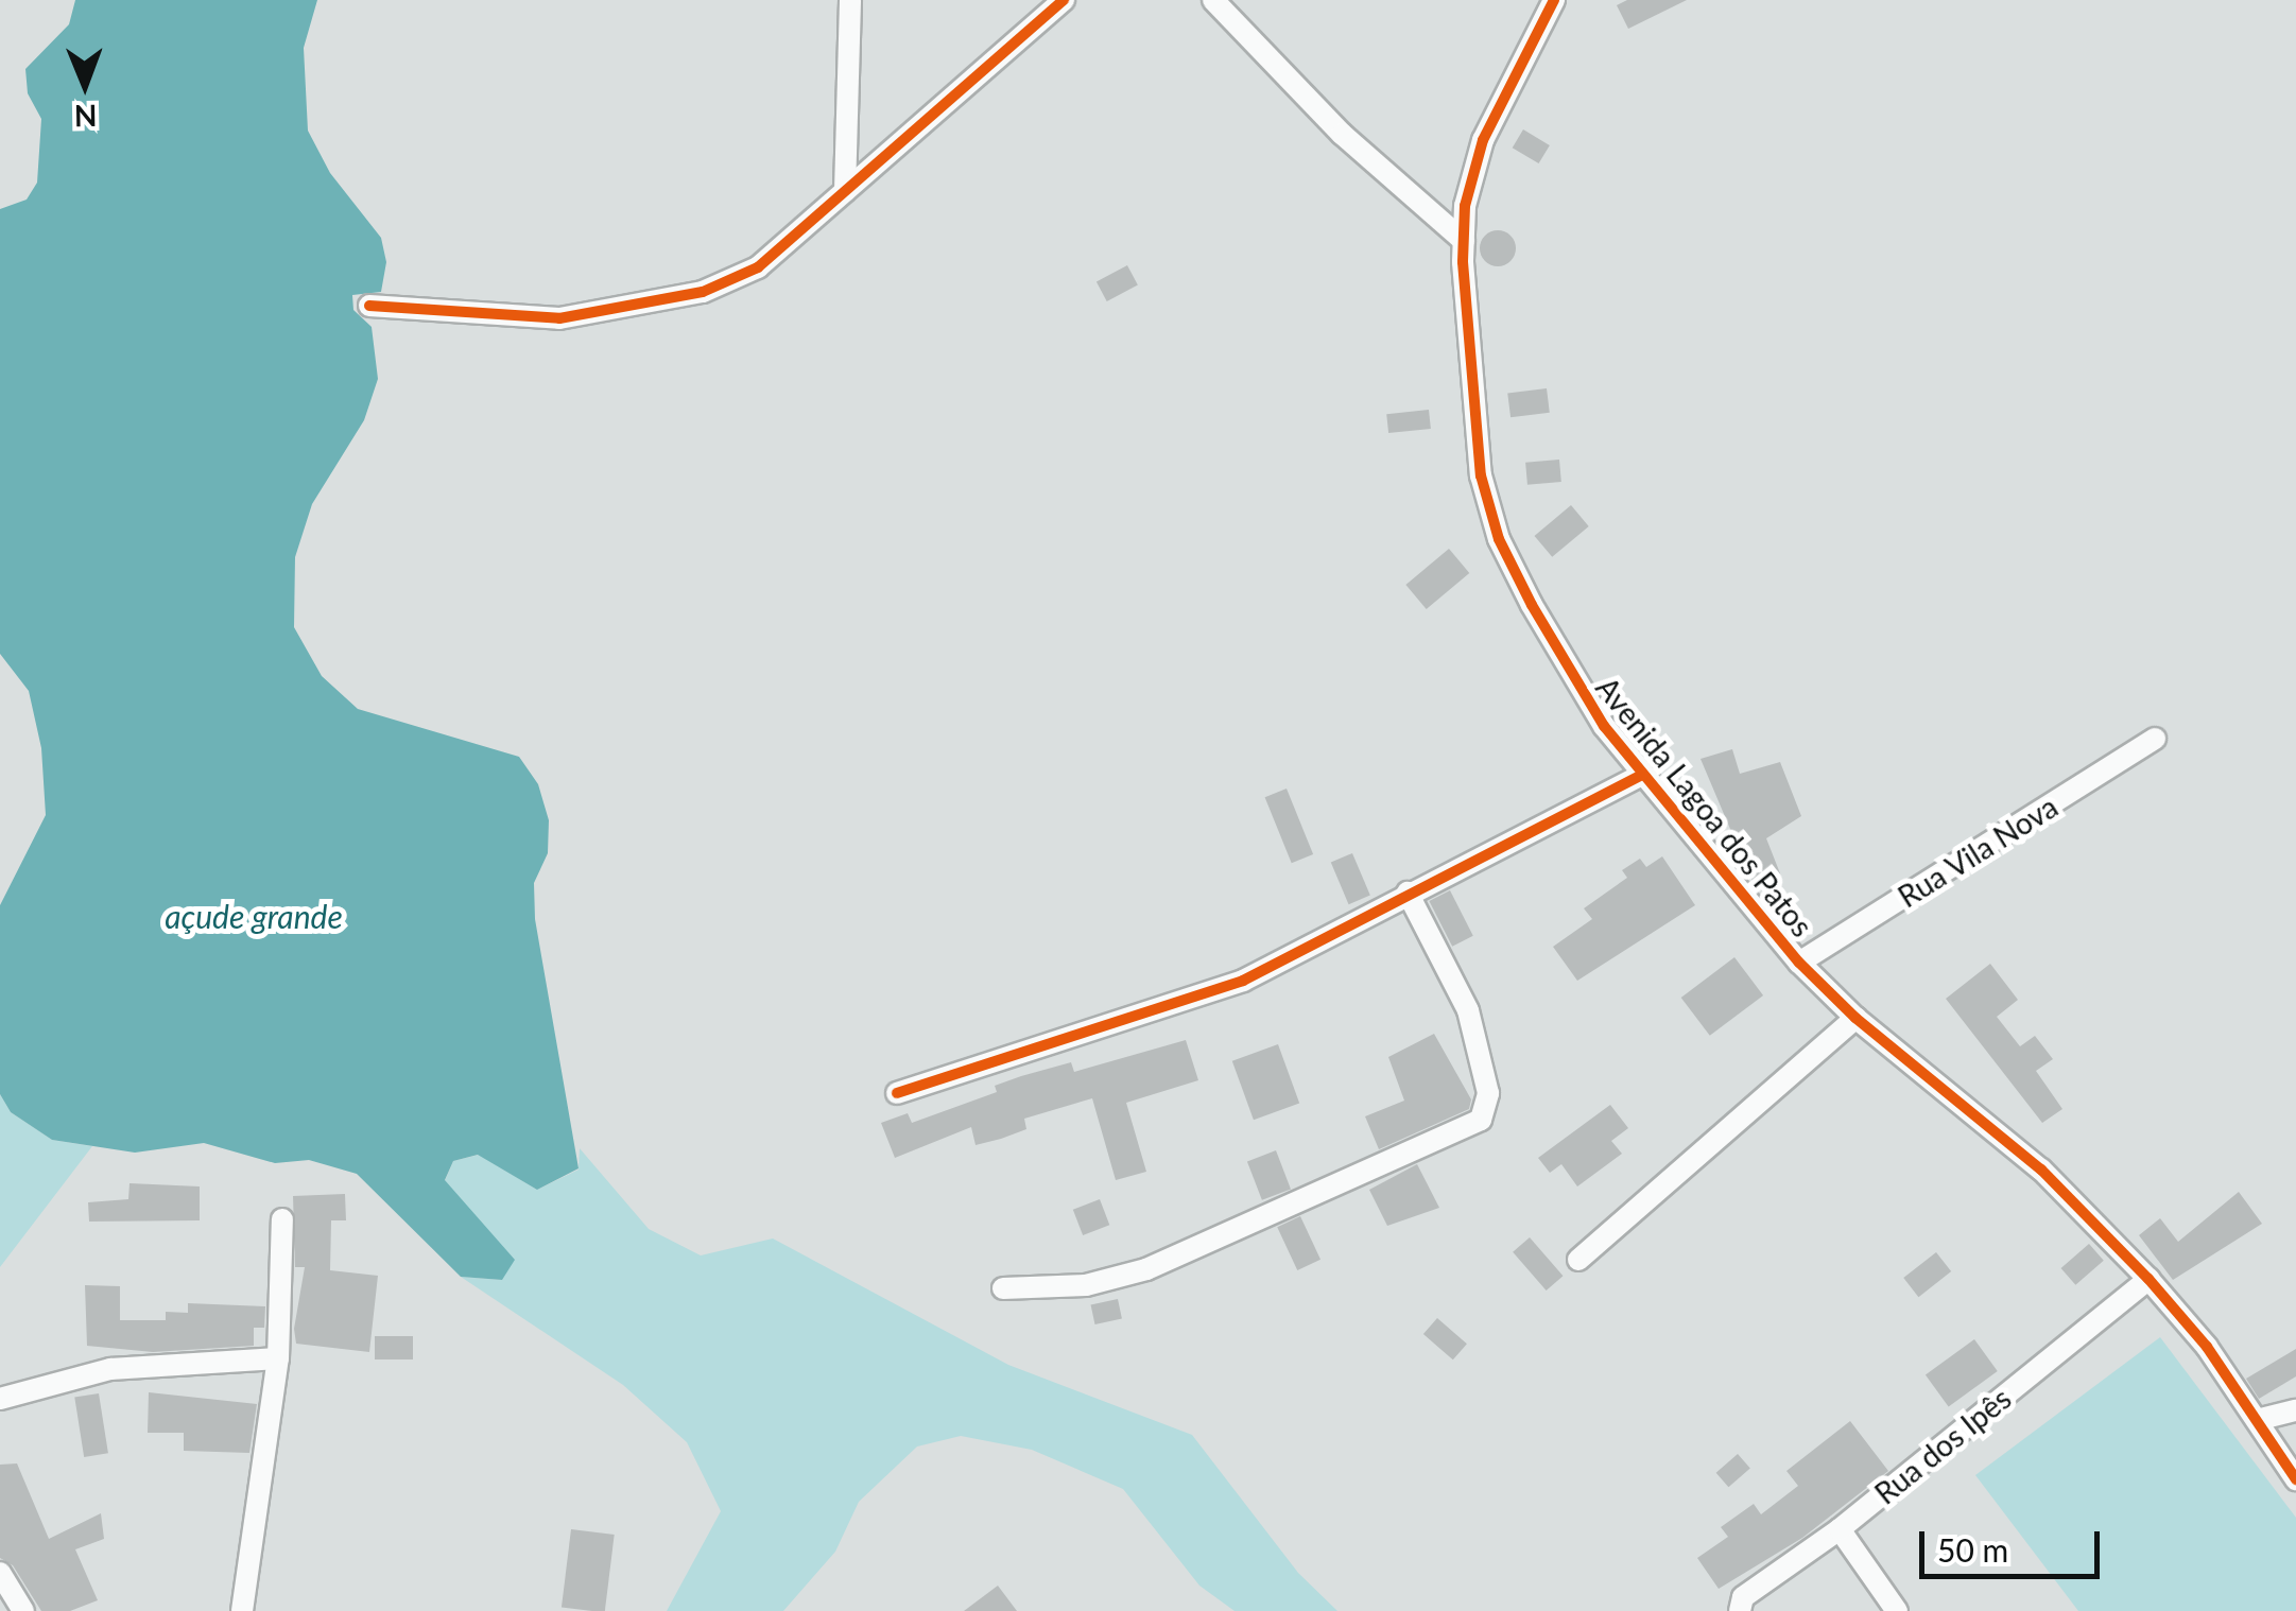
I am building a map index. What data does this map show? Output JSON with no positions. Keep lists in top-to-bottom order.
{
  "streets": {
    "street": ["Avenida Lagoa dos Patos", "Rua Vila Nova", "Rua dos Ipês"]
  },
  "crossings": [
    ["Avenida Lagoa dos Patos", "Rua Vila Nova"],
    ["Avenida Lagoa dos Patos", "Rua dos Ipês"]
  ],
  "water": ["açude grande"],
  "scale_bar": "50 m",
  "north": "bottom"
}
